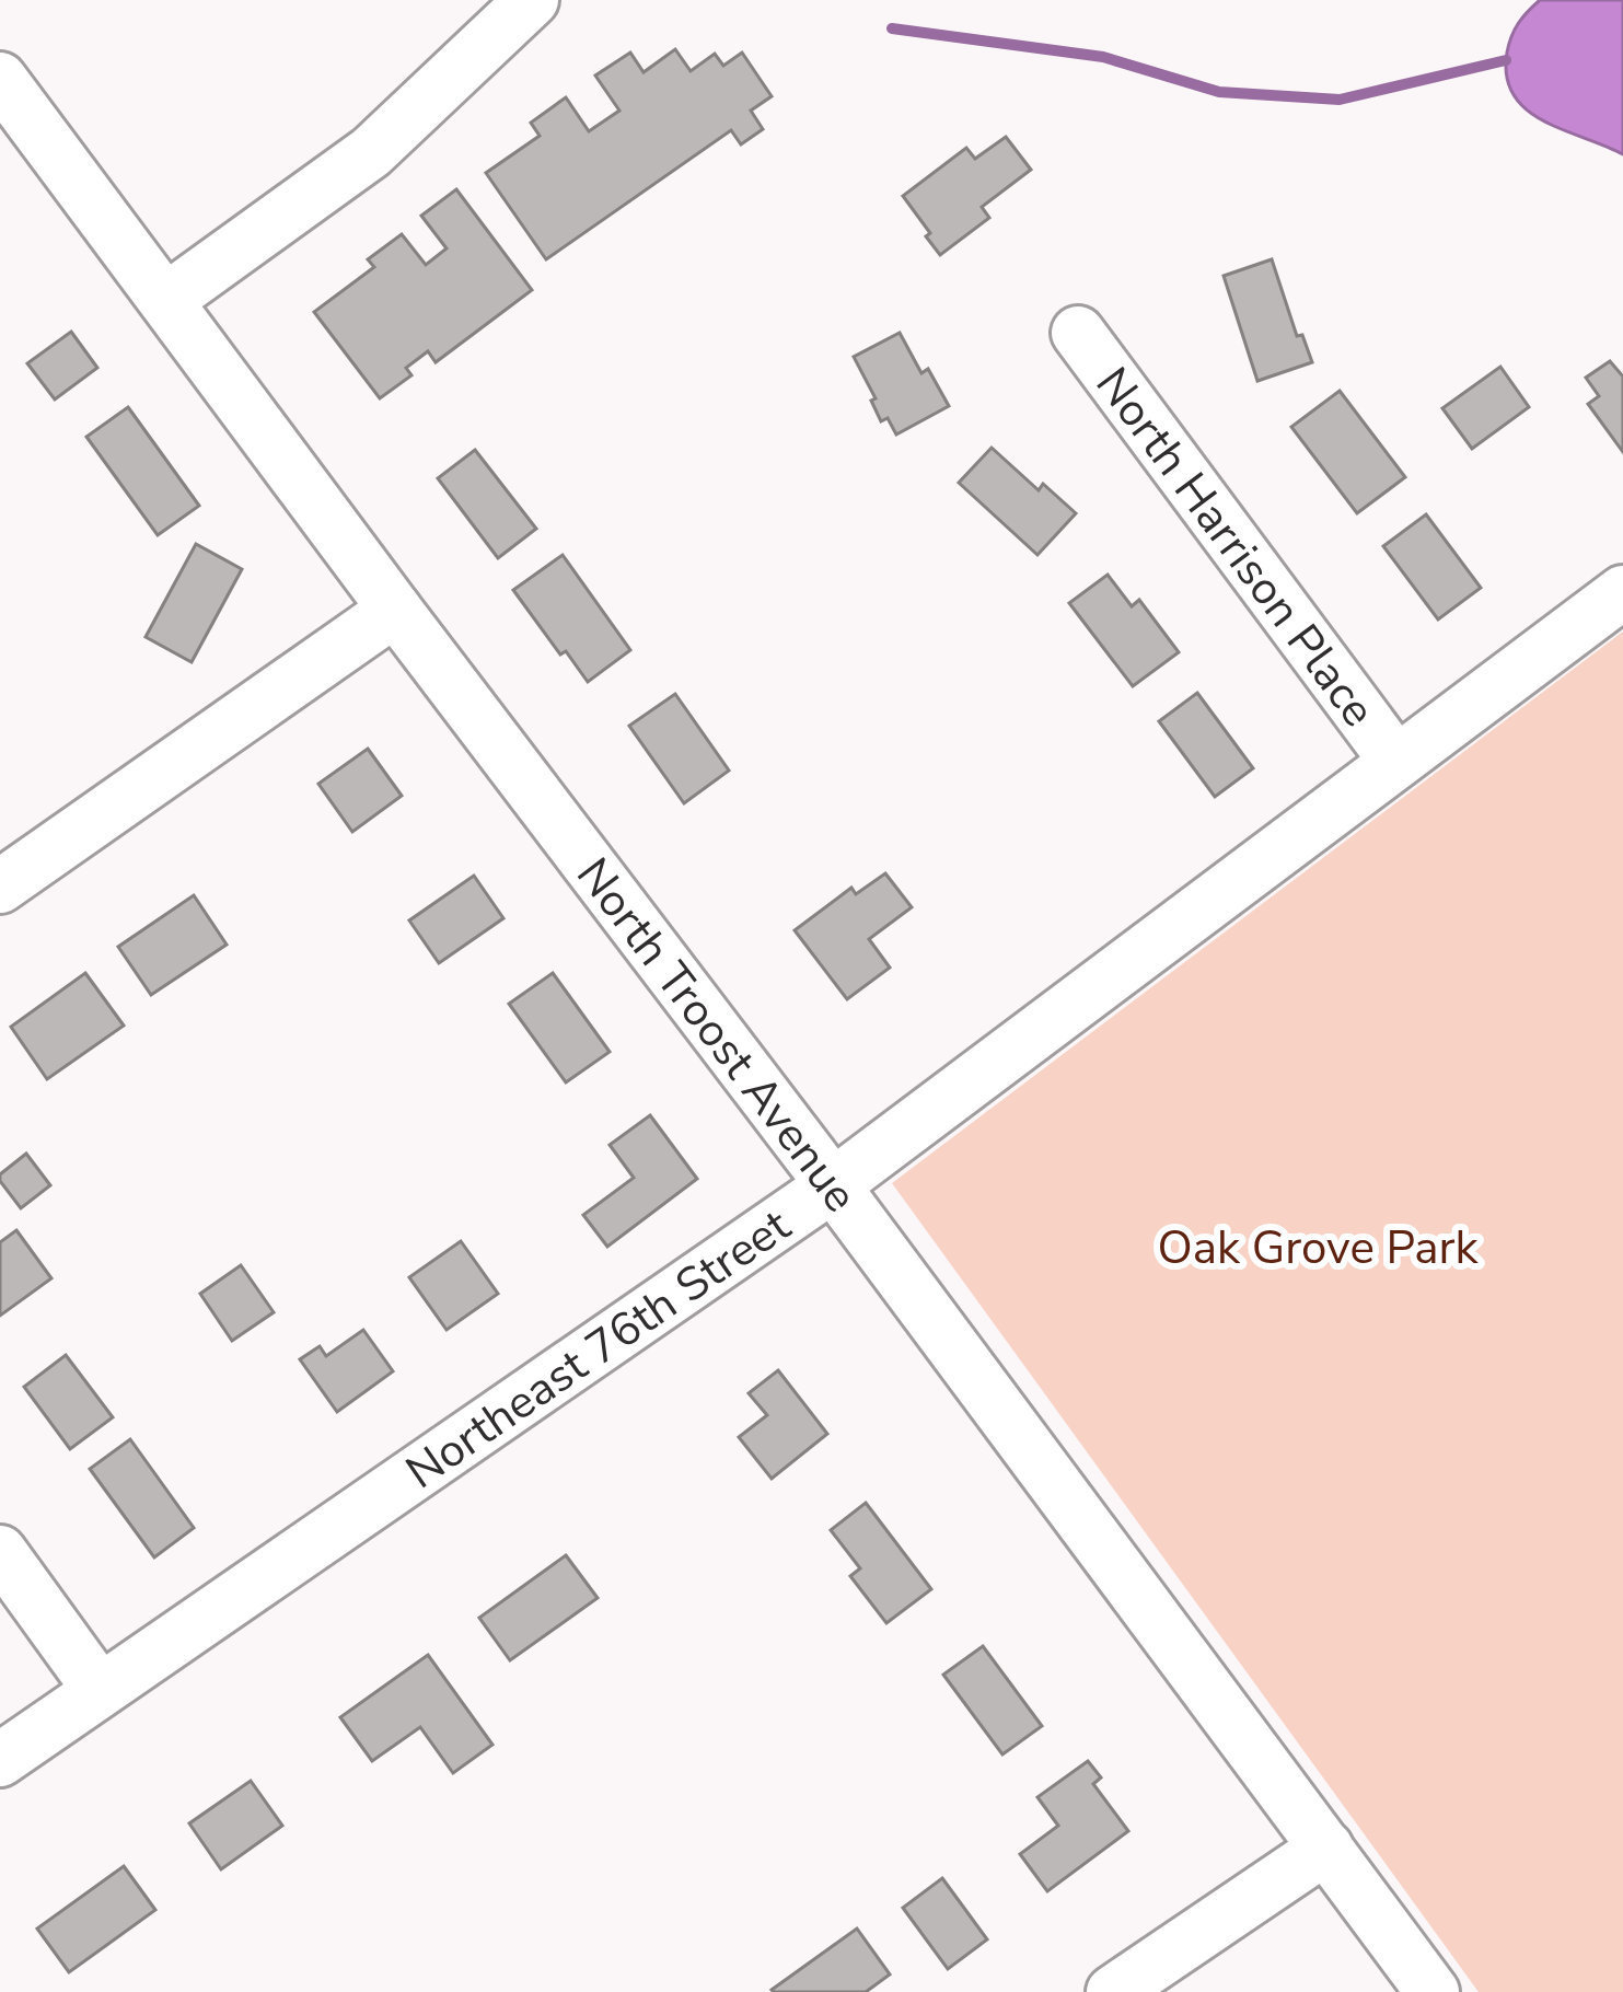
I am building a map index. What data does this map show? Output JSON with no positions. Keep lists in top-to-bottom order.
{
  "streets": {
    "street": ["North Harrison Place", "North Troost Avenue", "Northeast 76th Street"]
  },
  "crossings": [
    ["North Harrison Place", "Northeast 76th Street"],
    ["North Troost Avenue", "Northeast 76th Street"]
  ],
  "parks": ["Oak Grove Park"]
}
